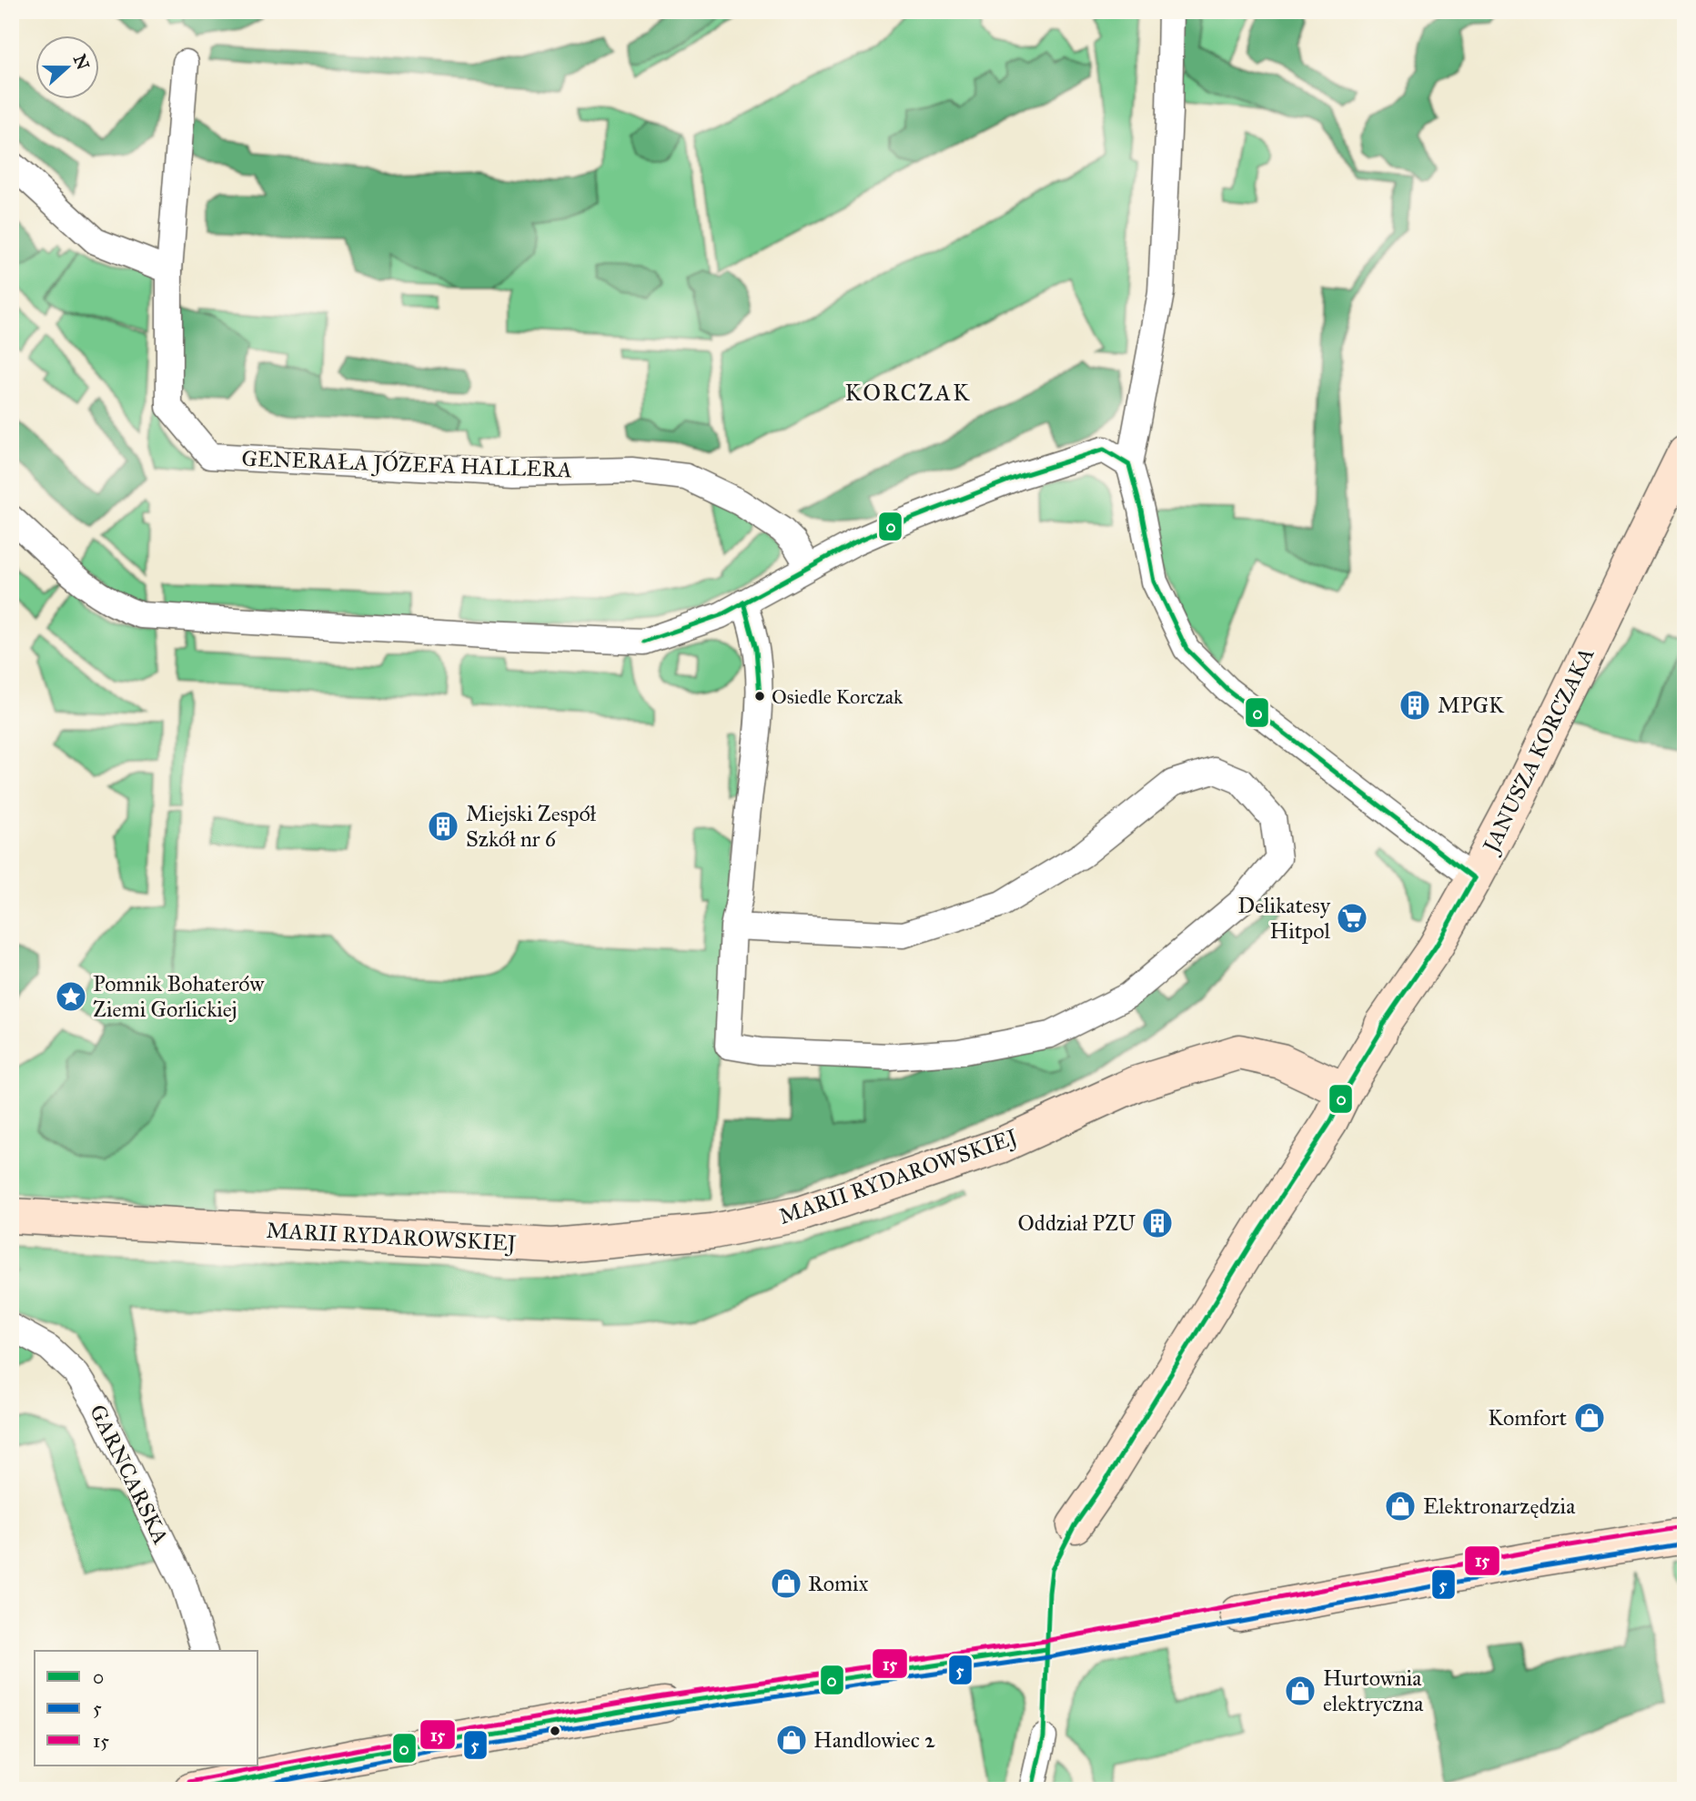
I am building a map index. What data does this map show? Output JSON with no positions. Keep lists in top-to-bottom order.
{
  "streets": {
    "street": [
      "GENERAŁA JÓZEFA HALLERA",
      "JANUSZA KORCZAKA",
      "MARII RYDAROWSKIEJ",
      "GARNCARSKA"
    ]
  },
  "crossings": [
    ["JANUSZA KORCZAKA", "MARII RYDAROWSKIEJ"]
  ],
  "districts": ["KORCZAK"],
  "places": {
    "other": ["Osiedle Korczak"],
    "building": ["MPGK", "Miejski Zespół Szkół nr 6", "Oddział PZU"],
    "supermarket": ["Delikatesy Hitpol"],
    "place": ["Pomnik Bohaterów Ziemi Gorlickiej"],
    "shop": [
      "Komfort",
      "Elektronarzędzia",
      "Romix",
      "Hurtownia elektryczna",
      "Handlowiec 2"
    ]
  },
  "lines": ["transit line 0", "transit line 15", "transit line 5"],
  "legend": ["0", "5", "15"],
  "north": "right"
}
